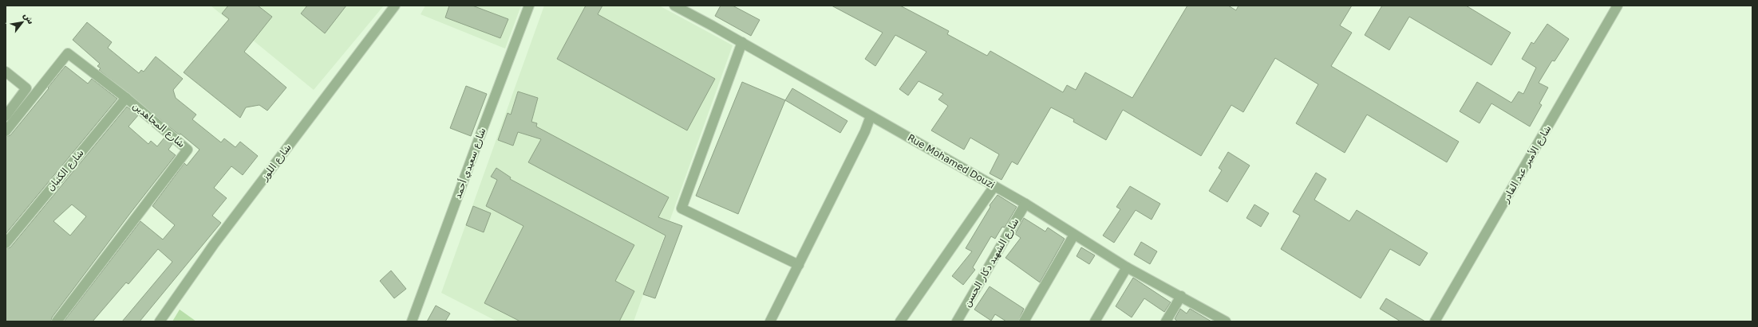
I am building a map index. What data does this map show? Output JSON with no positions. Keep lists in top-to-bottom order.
{
  "streets": {
    "street": [
      "شارع المجاهدين",
      "Rue Mohamed Douzi",
      "شارع اللوز",
      "شارع سعيدي أحمد",
      "شارع الأمير عبد القادر",
      "شارع الكثبان",
      "شارع الشهيد دكار الحسن"
    ]
  },
  "crossings": [
    ["شارع المجاهدين", "شارع الكثبان"],
    ["Rue Mohamed Douzi", "شارع الشهيد دكار الحسن"]
  ],
  "north": "top right"
}
